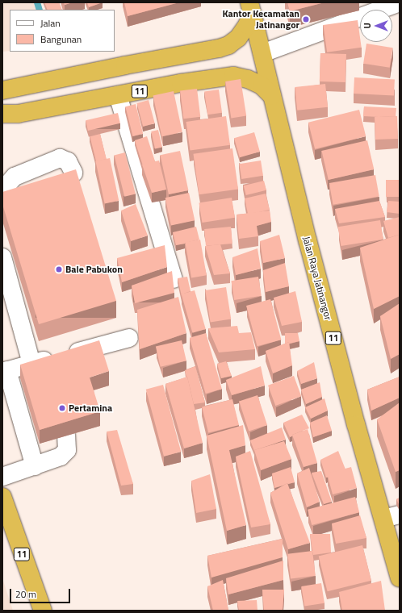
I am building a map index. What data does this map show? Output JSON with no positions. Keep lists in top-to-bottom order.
{
  "streets": {
    "highway": ["11", "Jalan Raya Jatinangor"]
  },
  "crossings": [
    ["11", "Jalan Raya Jatinangor"]
  ],
  "places": ["Kantor Kecamatan Jatinangor", "Bale Pabukon", "Pertamina"],
  "legend": ["Jalan", "Bangunan"],
  "scale_bar": "20 m",
  "north": "left"
}
